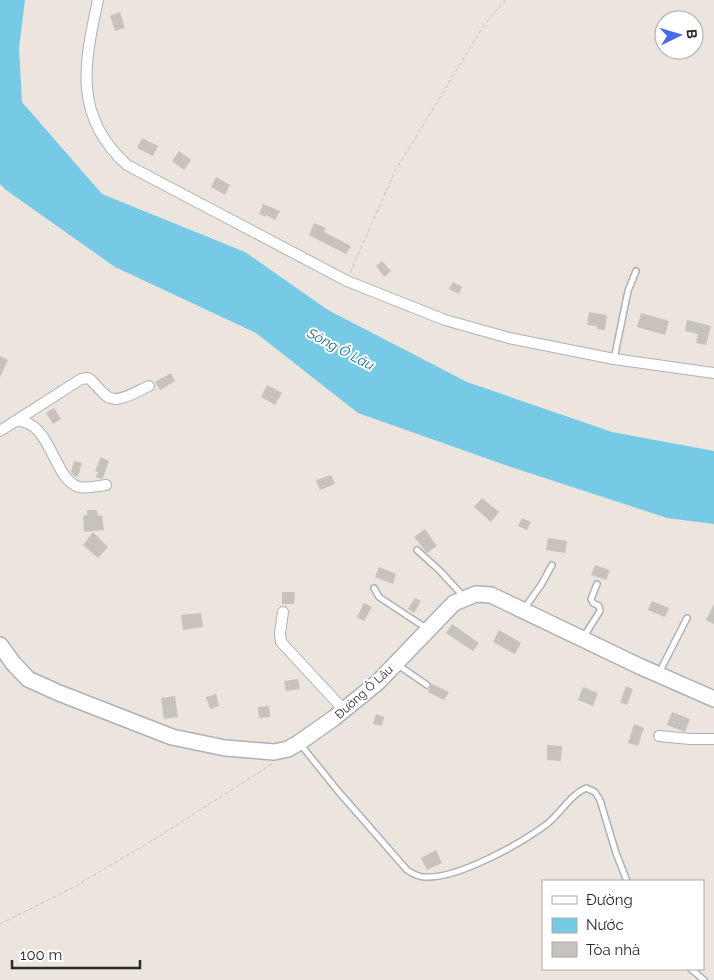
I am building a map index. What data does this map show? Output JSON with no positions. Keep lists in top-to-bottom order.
{
  "streets": {
    "main road": ["Đường Ô Lâu"]
  },
  "water": ["Sông Ô Lâu"],
  "legend": ["Đường", "Nước", "Tòa nhà"],
  "scale_bar": "100 m",
  "north": "right"
}
